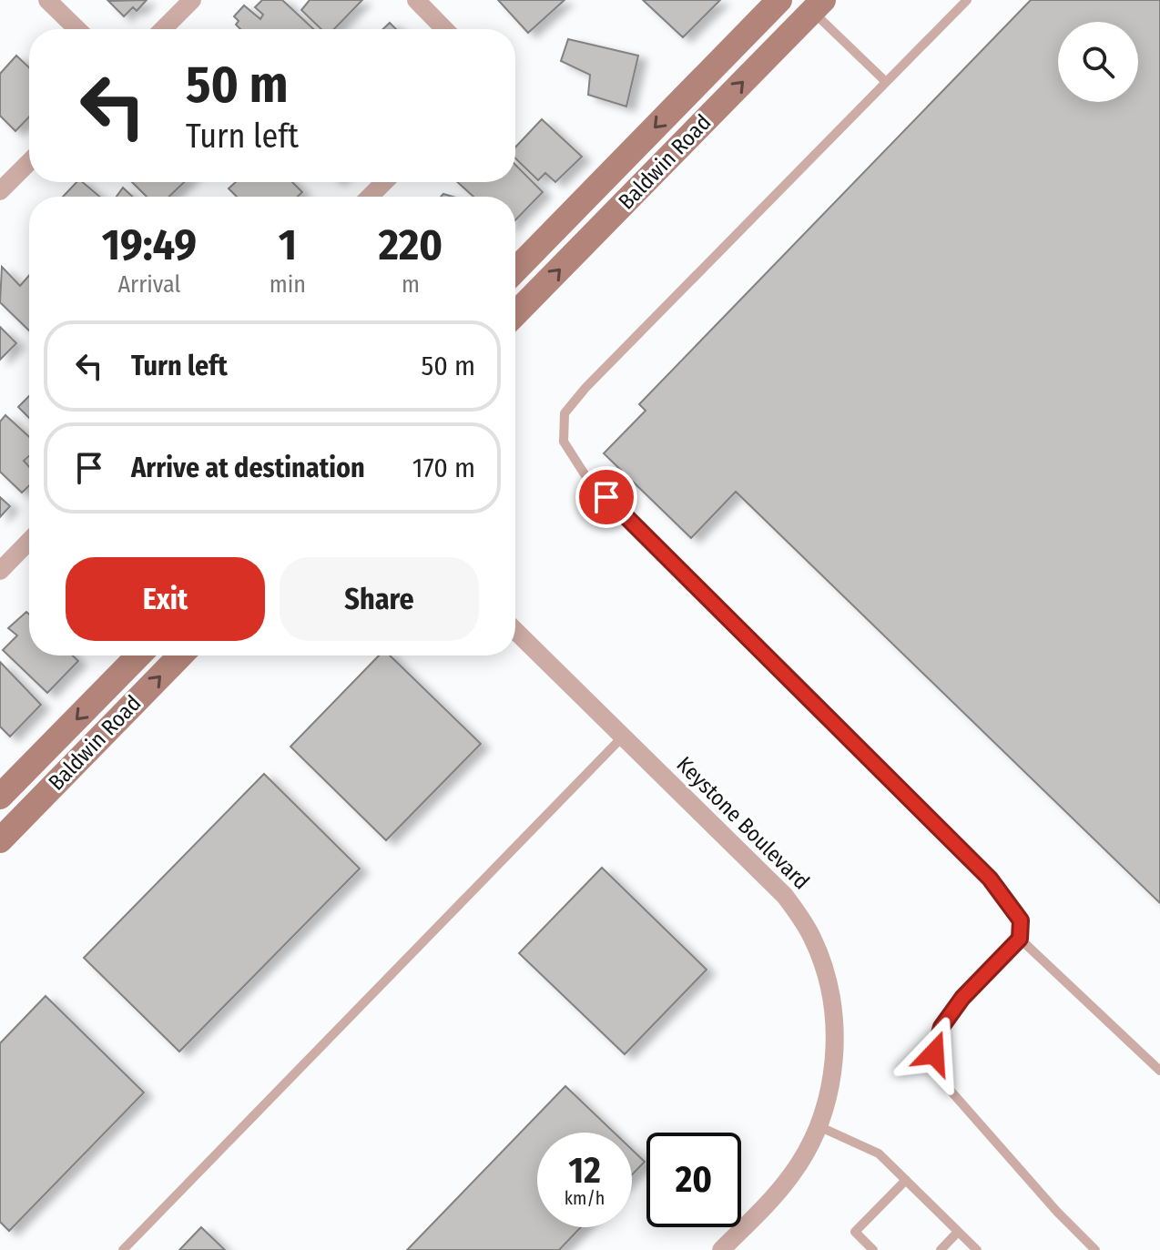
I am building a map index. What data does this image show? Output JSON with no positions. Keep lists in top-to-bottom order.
{
  "streets": {
    "main road": ["Baldwin Road"],
    "street": ["Keystone Boulevard"]
  },
  "page": {
    "turn": ["50 m", "Turn left"],
    "eta": [
      "19:49",
      "Arrival",
      "1",
      "min",
      "220",
      "m"
    ],
    "list": [
      {
        "name": "Turn left",
        "value": "50 m"
      },
      {
        "name": "Arrive at destination",
        "value": "170 m"
      }
    ],
    "buttons": ["Exit", "Share"],
    "speed": "12 km/h",
    "limit": "20"
  }
}
